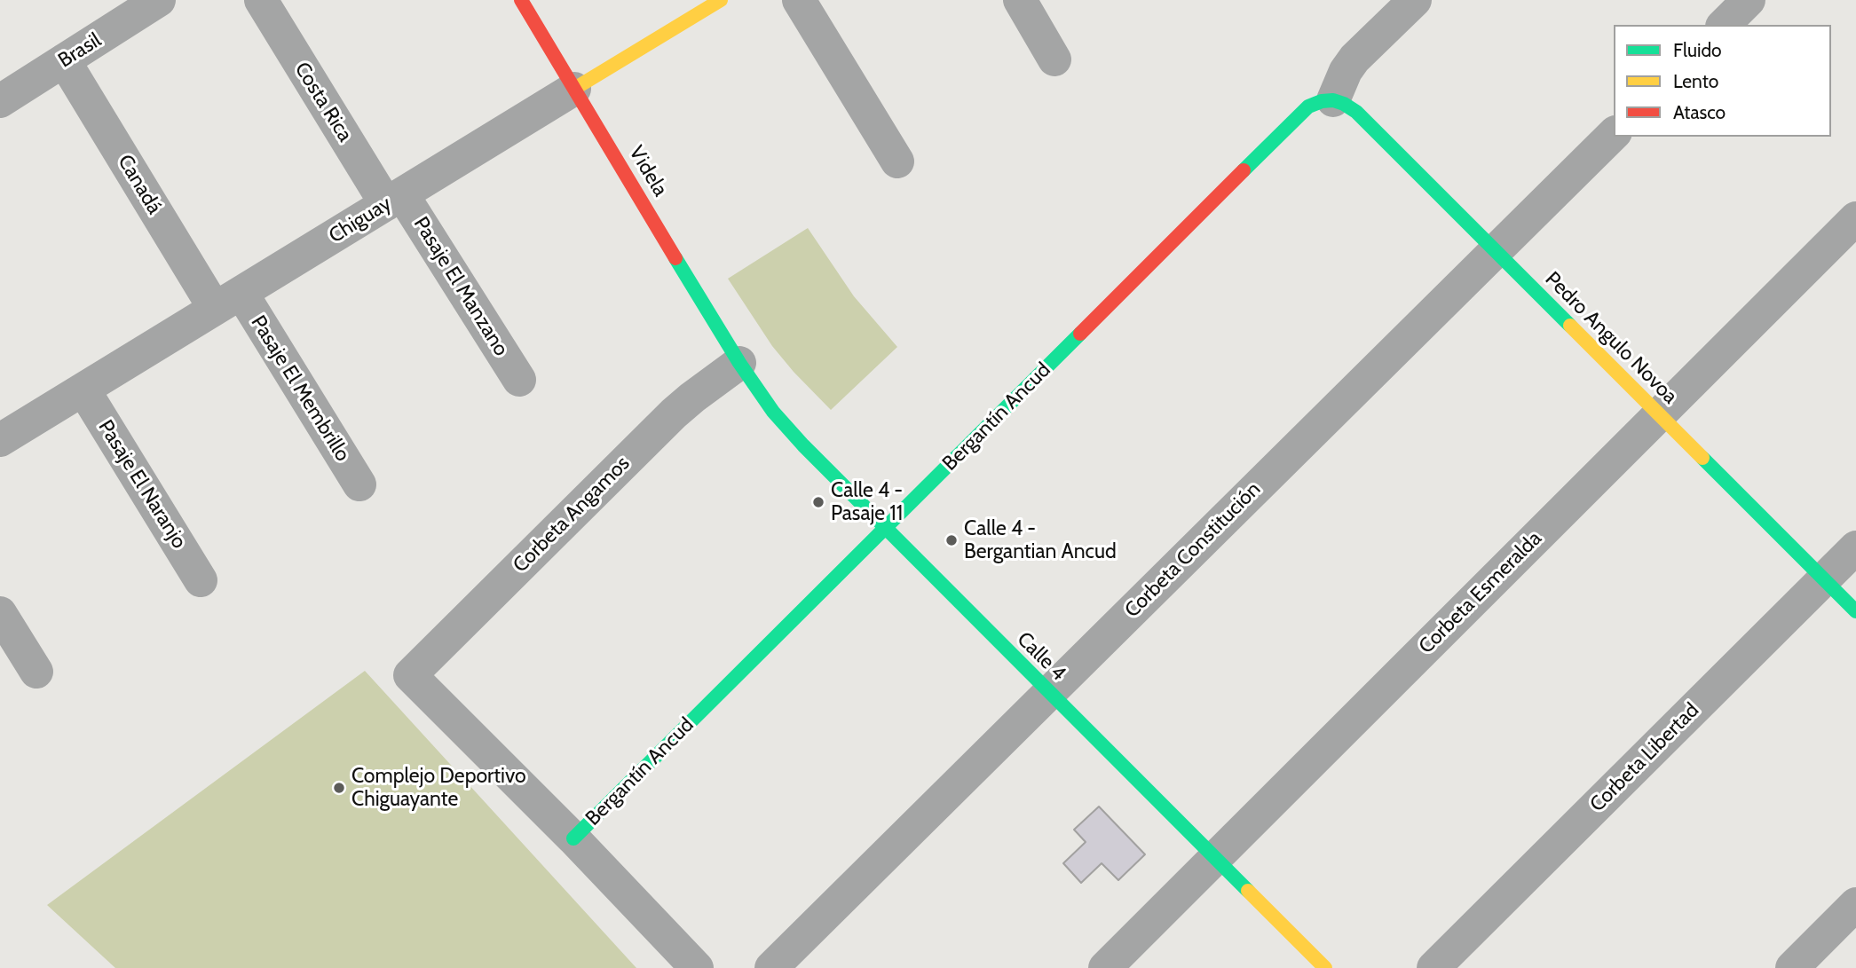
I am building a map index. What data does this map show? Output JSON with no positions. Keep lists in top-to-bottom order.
{
  "streets": {
    "street": [
      "Brasil",
      "Costa Rica",
      "Videla",
      "Canadá",
      "Chiguay",
      "Pasaje El Manzano",
      "Pedro Angulo Novoa",
      "Pasaje El Membrillo",
      "Bergantín Ancud",
      "Pasaje El Naranjo",
      "Corbeta Angamos",
      "Corbeta Constitución",
      "Corbeta Esmeralda",
      "Calle 4",
      "Corbeta Libertad"
    ]
  },
  "crossings": [
    ["Brasil", "Canadá"],
    ["Costa Rica", "Chiguay"],
    ["Costa Rica", "Pasaje El Manzano"],
    ["Videla", "Chiguay"],
    ["Videla", "Corbeta Angamos"],
    ["Videla", "Calle 4"],
    ["Canadá", "Chiguay"],
    ["Canadá", "Pasaje El Membrillo"],
    ["Chiguay", "Pasaje El Manzano"],
    ["Chiguay", "Pasaje El Membrillo"],
    ["Chiguay", "Pasaje El Naranjo"],
    ["Pedro Angulo Novoa", "Bergantín Ancud"],
    ["Pedro Angulo Novoa", "Corbeta Constitución"],
    ["Pedro Angulo Novoa", "Corbeta Esmeralda"],
    ["Pedro Angulo Novoa", "Corbeta Libertad"],
    ["Bergantín Ancud", "Corbeta Angamos"],
    ["Bergantín Ancud", "Calle 4"],
    ["Corbeta Angamos", "Calle 4"],
    ["Corbeta Constitución", "Calle 4"],
    ["Corbeta Esmeralda", "Calle 4"]
  ],
  "places": ["Calle 4 - Pasaje 11", "Calle 4 - Bergantian Ancud", "Complejo Deportivo Chiguayante"],
  "legend": ["Fluido", "Lento", "Atasco"]
}
